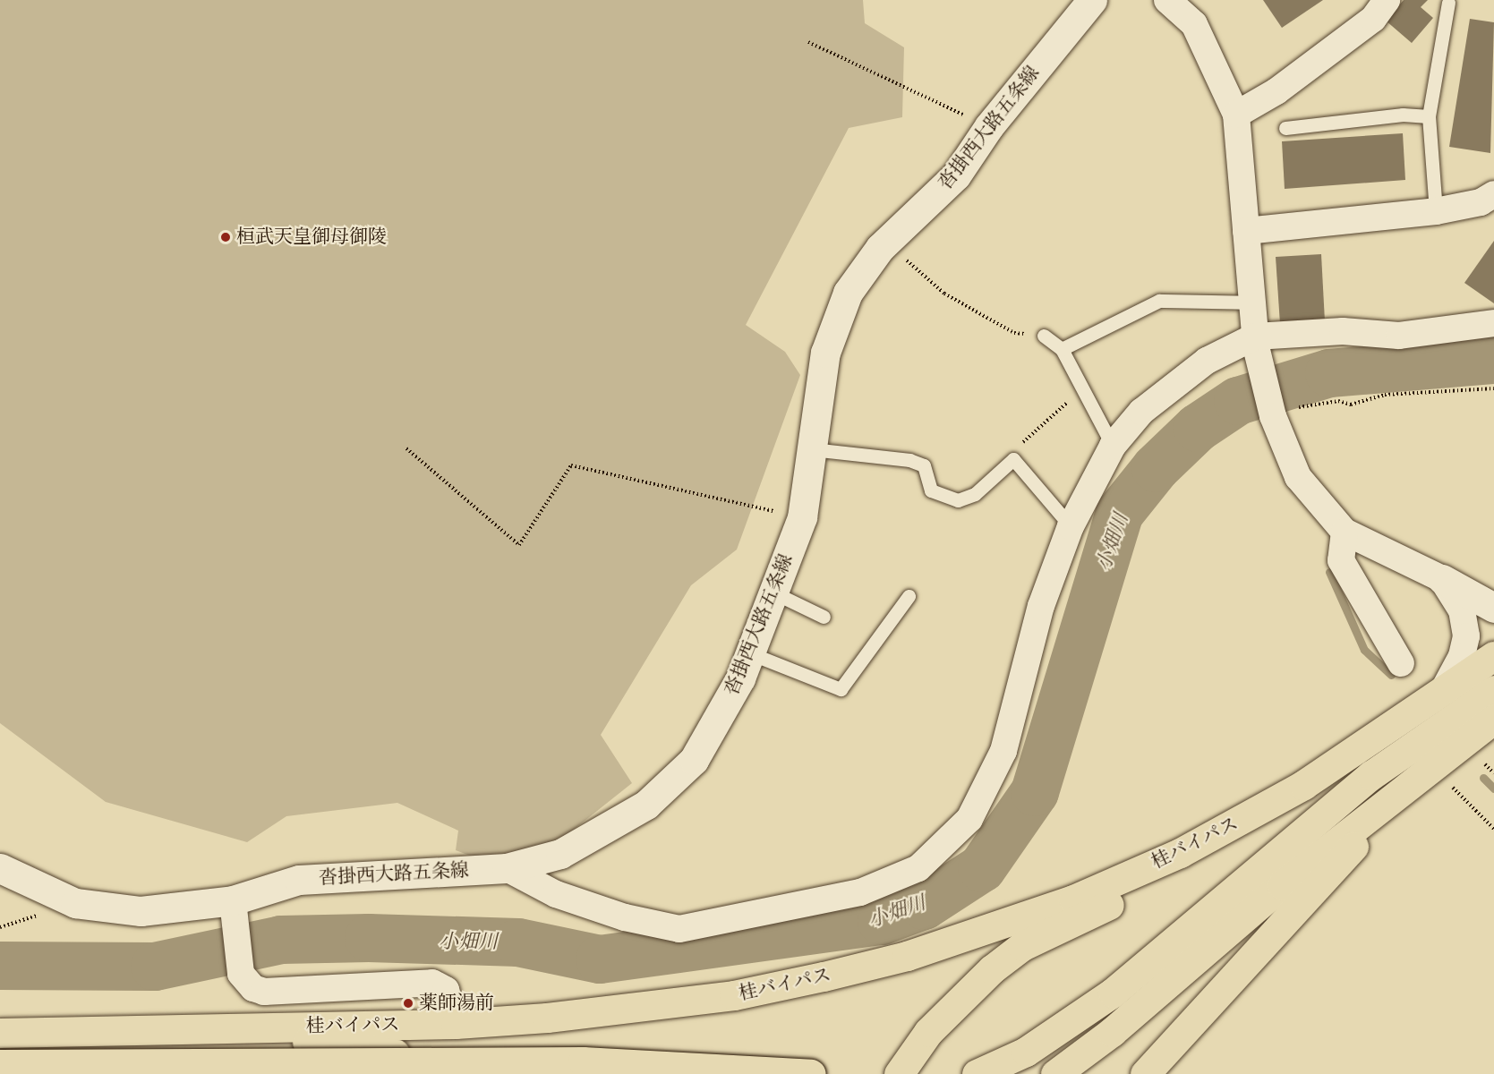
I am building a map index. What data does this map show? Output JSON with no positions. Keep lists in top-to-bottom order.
{
  "streets": {
    "highway": ["桂バイパス"],
    "main road": ["沓掛西大路五条線"]
  },
  "water": ["小畑川"],
  "places": ["桓武天皇御母御陵", "薬師湯前"]
}
